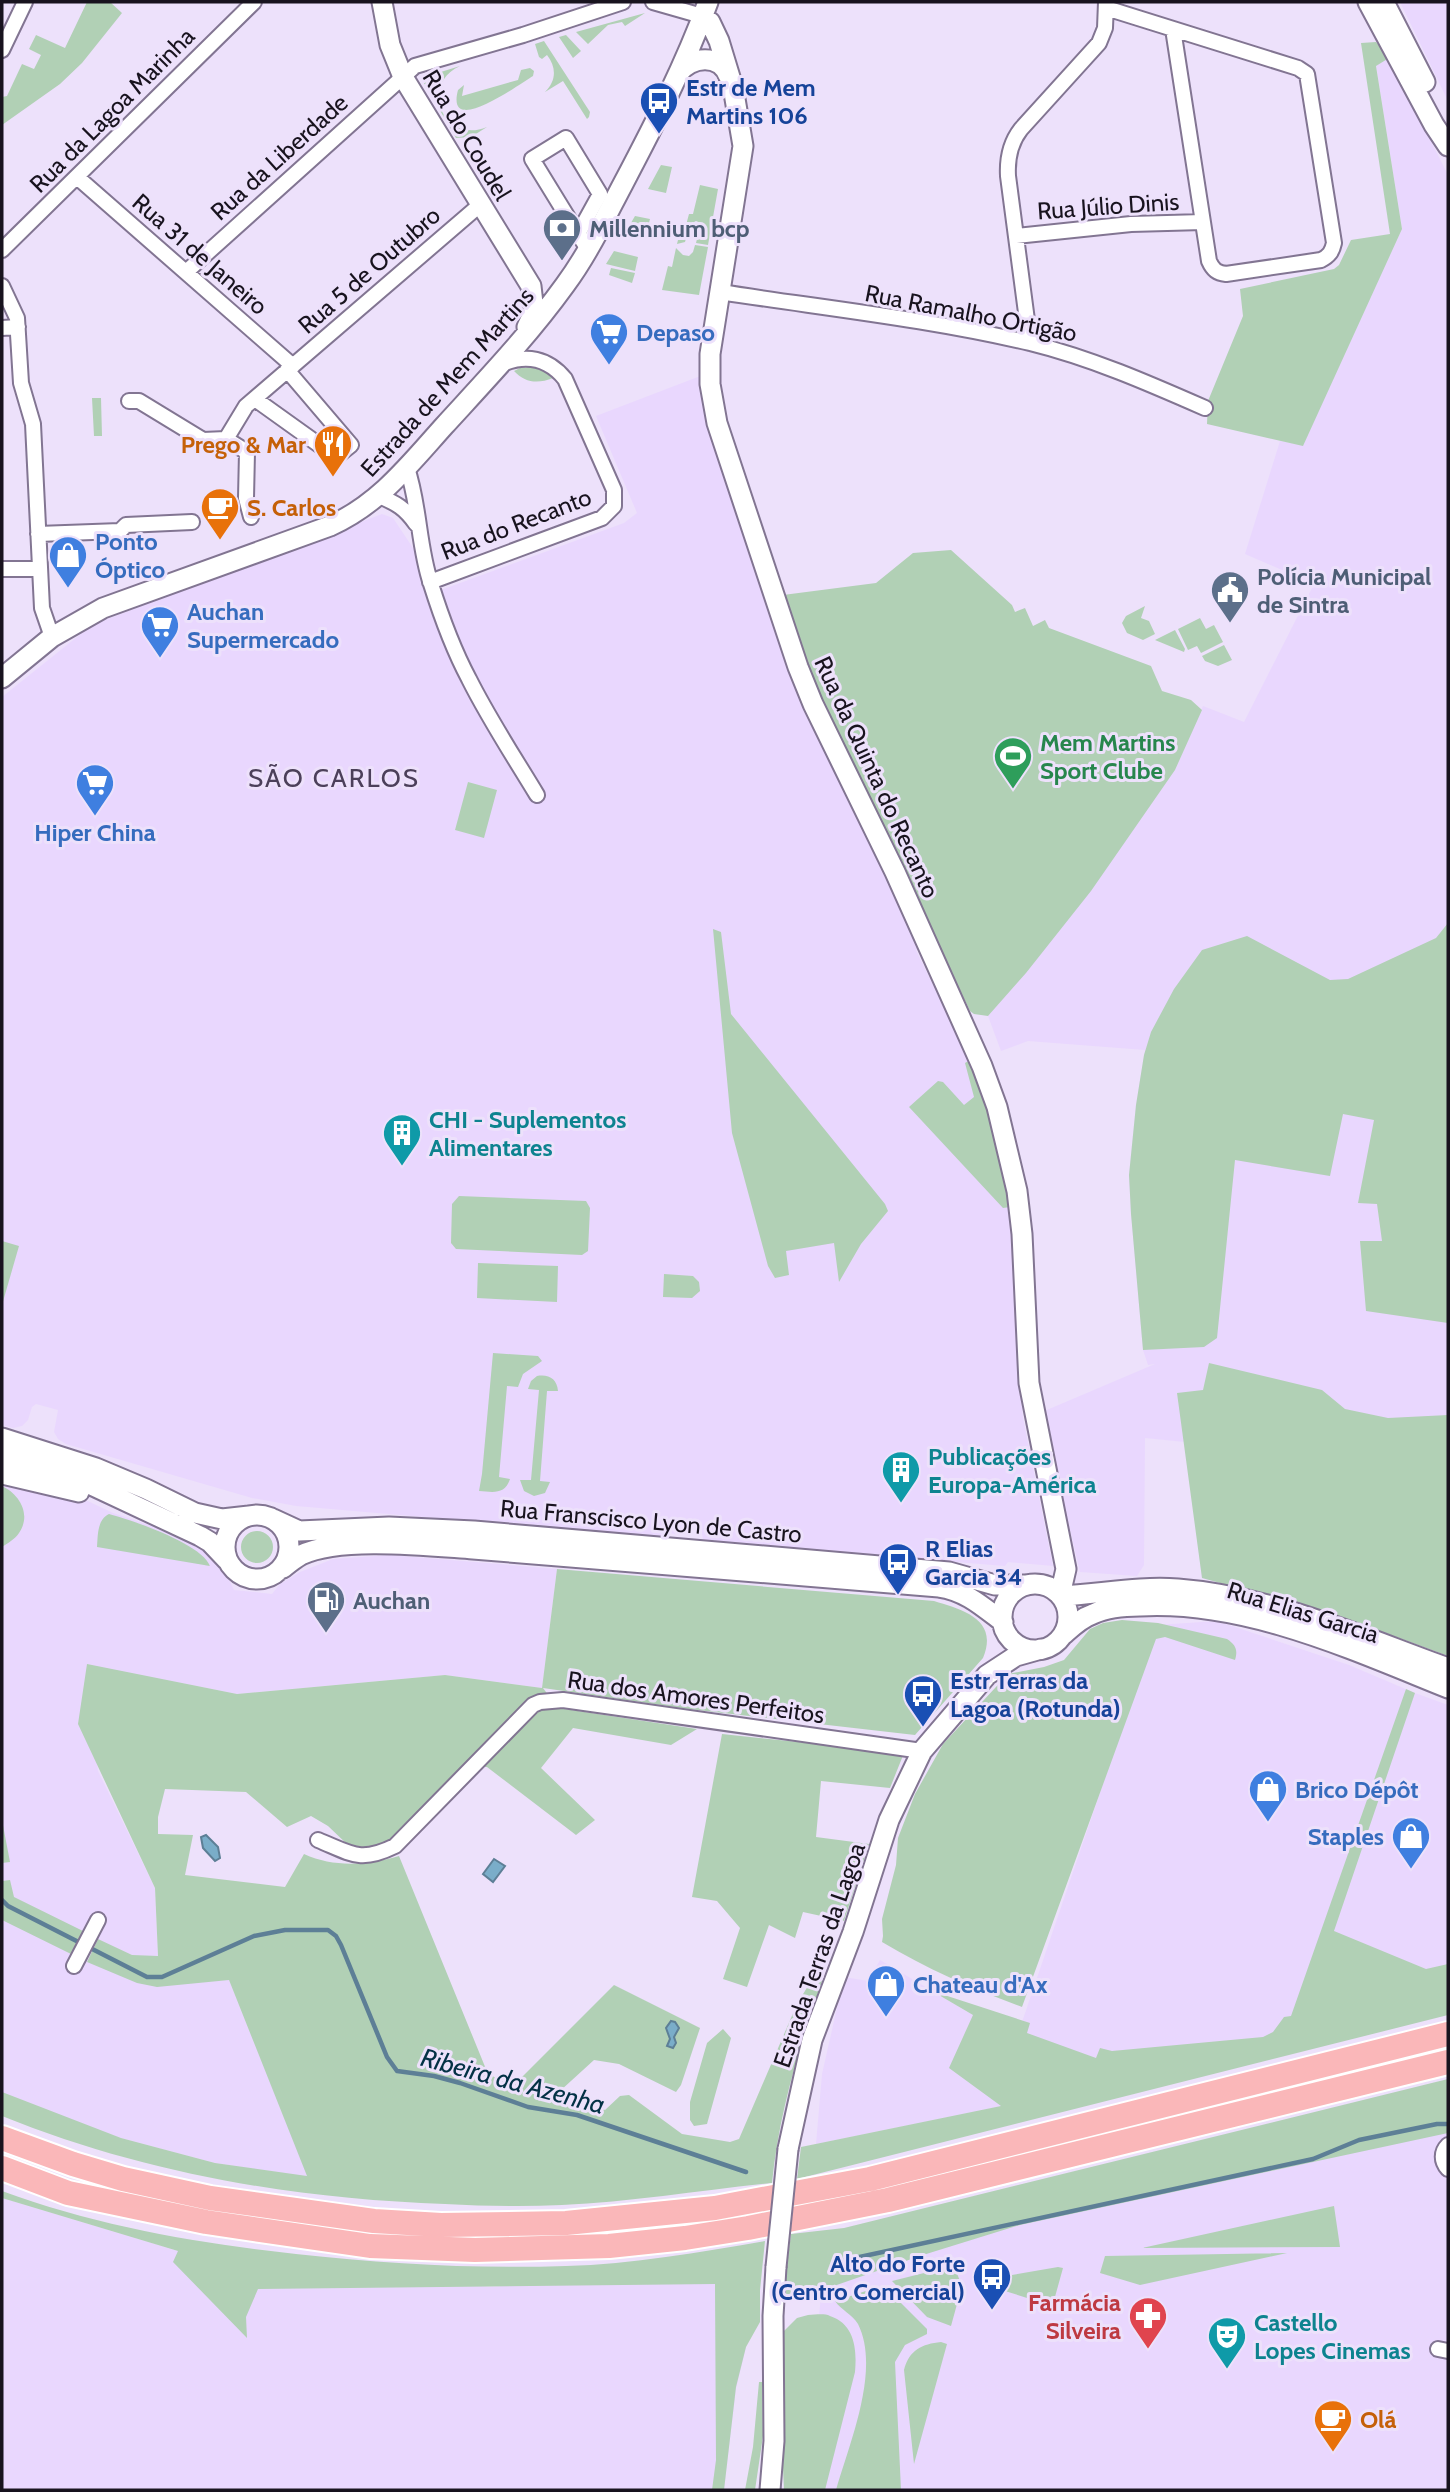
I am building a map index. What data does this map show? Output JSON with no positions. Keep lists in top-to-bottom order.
{
  "streets": {
    "street": [
      "Rua da Lagoa Marinha",
      "Rua do Coudel",
      "Rua da Liberdade",
      "Rua Júlio Dinis",
      "Rua 31 de Janeiro",
      "Rua 5 de Outubro",
      "Rua Ramalho Ortigão",
      "Estrada de Mem Martins",
      "Rua do Recanto",
      "Rua da Quinta do Recanto",
      "Rua Franscisco Lyon de Castro",
      "Rua Elias Garcia",
      "Rua dos Amores Perfeitos",
      "Estrada Terras da Lagoa"
    ]
  },
  "crossings": [
    ["Rua da Lagoa Marinha", "Rua 31 de Janeiro"],
    ["Rua do Coudel", "Rua da Liberdade"],
    ["Rua do Coudel", "Rua 5 de Outubro"],
    ["Rua da Liberdade", "Rua 31 de Janeiro"],
    ["Rua 31 de Janeiro", "Rua 5 de Outubro"],
    ["Rua Ramalho Ortigão", "Rua da Quinta do Recanto"],
    ["Estrada de Mem Martins", "Rua do Recanto"],
    ["Estrada de Mem Martins", "Rua da Quinta do Recanto"],
    ["Rua da Quinta do Recanto", "Rua Franscisco Lyon de Castro"],
    ["Rua da Quinta do Recanto", "Rua Elias Garcia"],
    ["Rua da Quinta do Recanto", "Estrada Terras da Lagoa"],
    ["Rua Franscisco Lyon de Castro", "Rua Elias Garcia"],
    ["Rua Franscisco Lyon de Castro", "Estrada Terras da Lagoa"],
    ["Rua Elias Garcia", "Estrada Terras da Lagoa"],
    ["Rua dos Amores Perfeitos", "Estrada Terras da Lagoa"]
  ],
  "districts": ["SÃO CARLOS"],
  "water": ["Ribeira da Azenha"],
  "places": {
    "bus stop": [
      "Estr de Mem Martins 106",
      "R Elias Garcia 34",
      "Estr Terras da Lagoa (Rotunda)",
      "Alto do Forte (Centro Comercial)"
    ],
    "bank": ["Millennium bcp"],
    "supermarket": ["Depaso", "Auchan Supermercado", "Hiper China"],
    "restaurant": ["Prego & Mar"],
    "cafe": ["S. Carlos", "Olá"],
    "shop": [
      "Ponto Óptico",
      "Brico Dépôt",
      "Staples",
      "Chateau d'Ax"
    ],
    "public building": ["Polícia Municipal de Sintra"],
    "sports": ["Mem Martins Sport Clube"],
    "building": ["CHI - Suplementos Alimentares", "Publicações Europa-América"],
    "fuel station": ["Auchan"],
    "pharmacy": ["Farmácia Silveira"],
    "theatre": ["Castello Lopes Cinemas"]
  }
}
